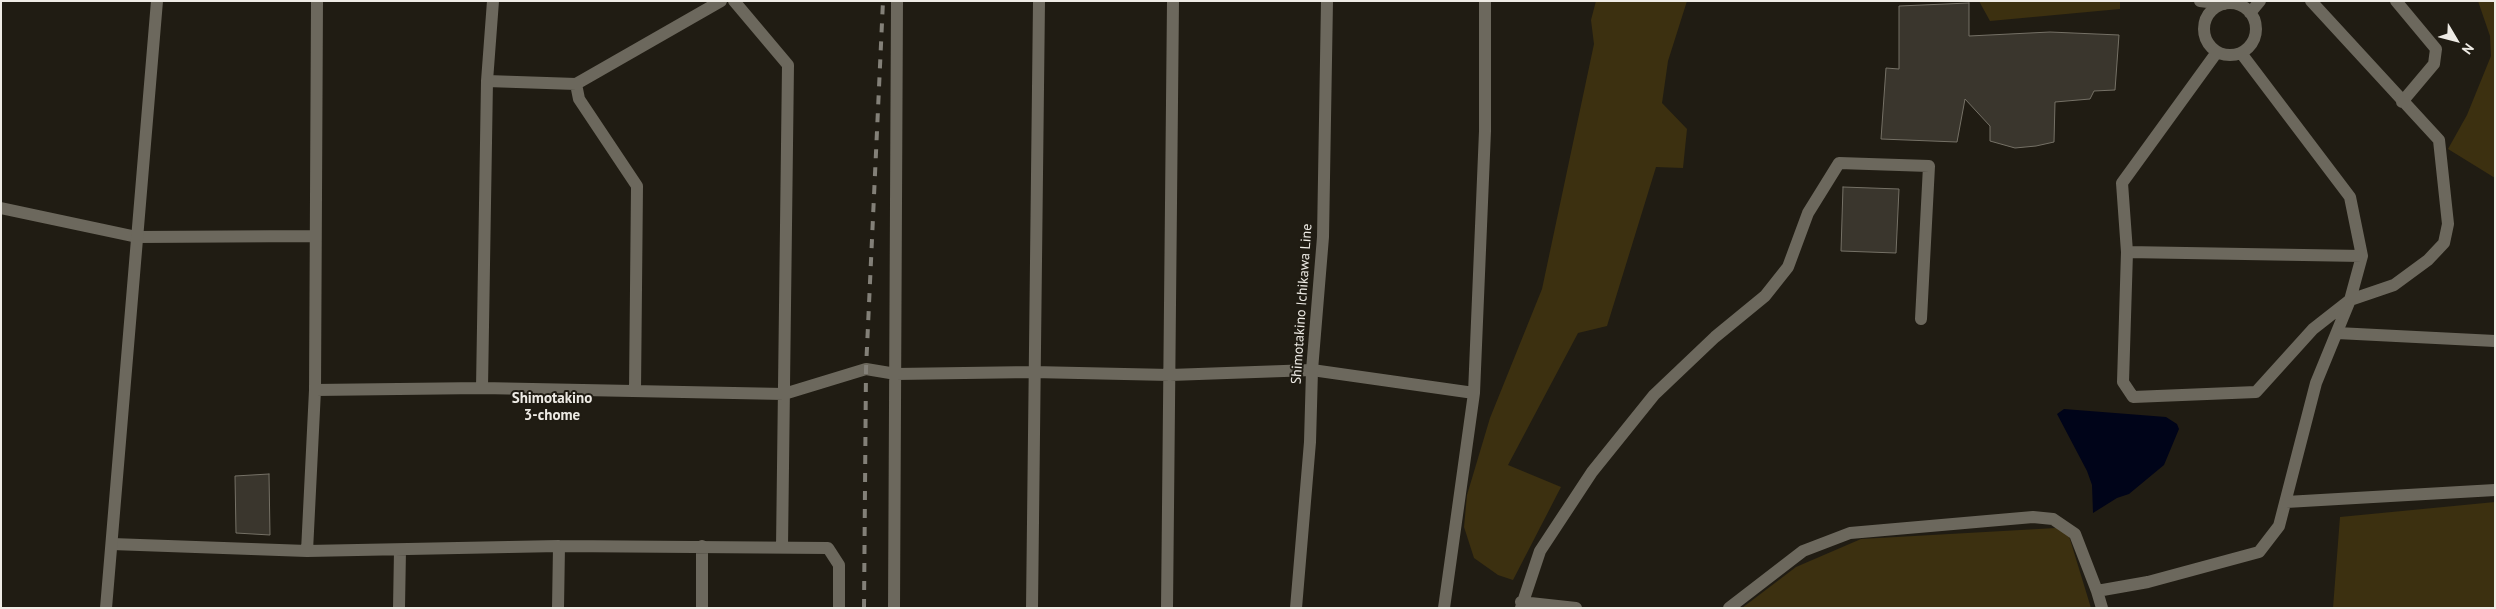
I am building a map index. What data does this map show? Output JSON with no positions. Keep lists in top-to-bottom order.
{
  "streets": {
    "street": ["Shimotakino Ichikawa Line"]
  },
  "districts": ["Shimotakino 3-chome"],
  "north": "bottom right"
}
